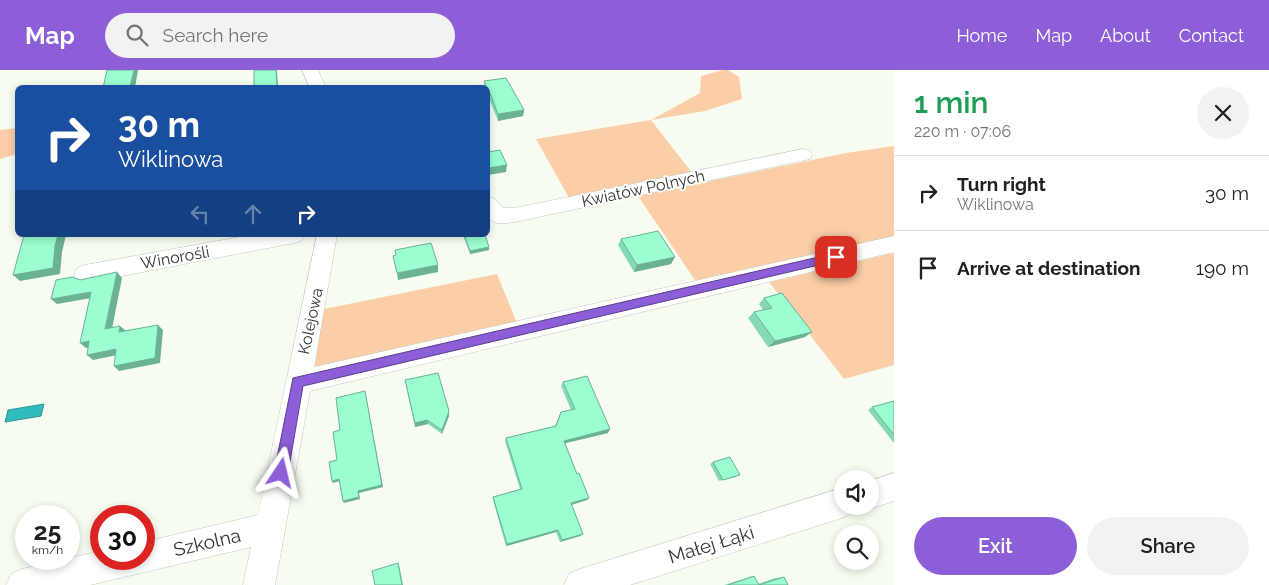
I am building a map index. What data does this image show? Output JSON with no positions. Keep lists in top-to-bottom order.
{
  "streets": {
    "street": [
      "Kwiatów Polnych",
      "Winorośli",
      "Kolejowa",
      "Szkolna",
      "Małej Łąki"
    ]
  },
  "crossings": [
    ["Kolejowa", "Szkolna"]
  ],
  "page": {
    "header": "Map",
    "search": "Search here",
    "nav": [
      "Home",
      "Map",
      "About",
      "Contact"
    ],
    "heading": ["1 min", "220 m · 07:06"],
    "turn": ["30 m", "Wiklinowa"],
    "list": [
      {
        "name": "Turn right",
        "note": "Wiklinowa",
        "value": "30 m"
      },
      {
        "name": "Arrive at destination",
        "value": "190 m"
      }
    ],
    "speed": "25 km/h",
    "limit": "30",
    "buttons": ["Exit", "Share"]
  }
}
